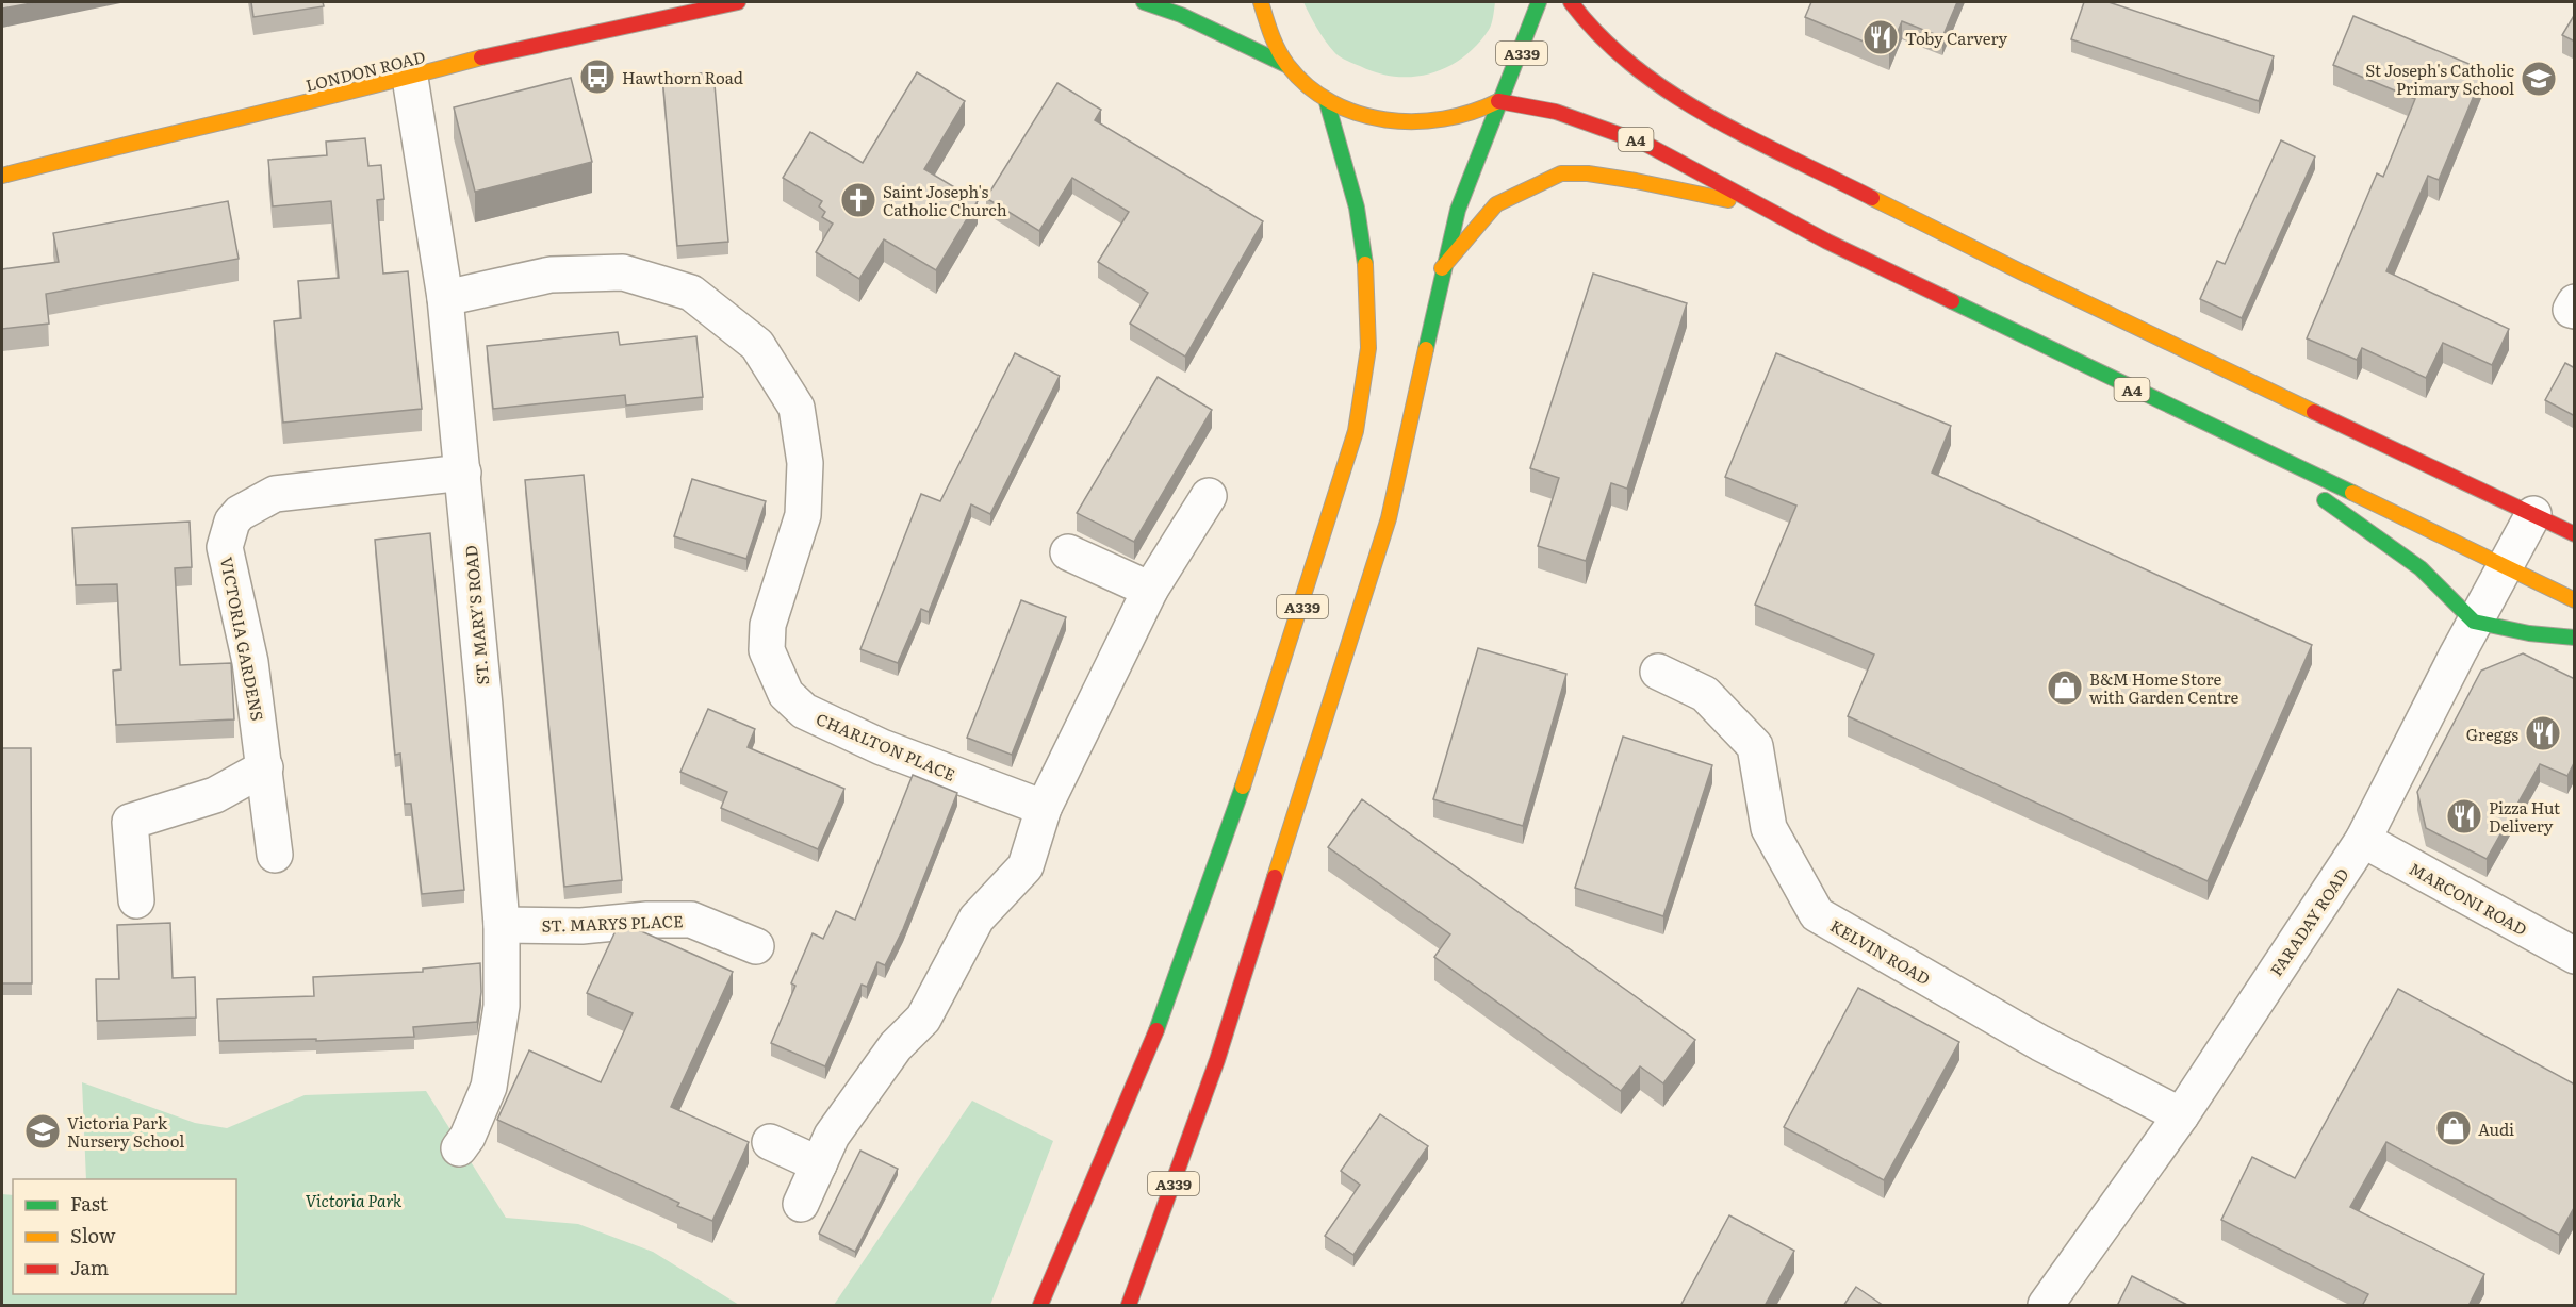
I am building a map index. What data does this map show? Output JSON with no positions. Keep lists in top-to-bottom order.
{
  "streets": {
    "main road": ["A339", "LONDON ROAD", "A4"],
    "street": [
      "ST. MARY'S ROAD",
      "VICTORIA GARDENS",
      "CHARLTON PLACE",
      "MARCONI ROAD",
      "FARADAY ROAD",
      "ST. MARYS PLACE",
      "KELVIN ROAD"
    ]
  },
  "crossings": [
    ["A339", "A4"],
    ["LONDON ROAD", "ST. MARY'S ROAD"],
    ["A4", "FARADAY ROAD"],
    ["ST. MARY'S ROAD", "VICTORIA GARDENS"],
    ["ST. MARY'S ROAD", "CHARLTON PLACE"],
    ["ST. MARY'S ROAD", "ST. MARYS PLACE"],
    ["MARCONI ROAD", "FARADAY ROAD"],
    ["FARADAY ROAD", "KELVIN ROAD"]
  ],
  "parks": ["Victoria Park"],
  "places": {
    "restaurant": ["Toby Carvery", "Greggs", "Pizza Hut Delivery"],
    "bus stop": ["Hawthorn Road"],
    "school or university": ["St Joseph's Catholic Primary School", "Victoria Park Nursery School"],
    "church": ["Saint Joseph's Catholic Church"],
    "shop": ["B&M Home Store with Garden Centre", "Audi"]
  },
  "legend": ["Fast", "Slow", "Jam"]
}
